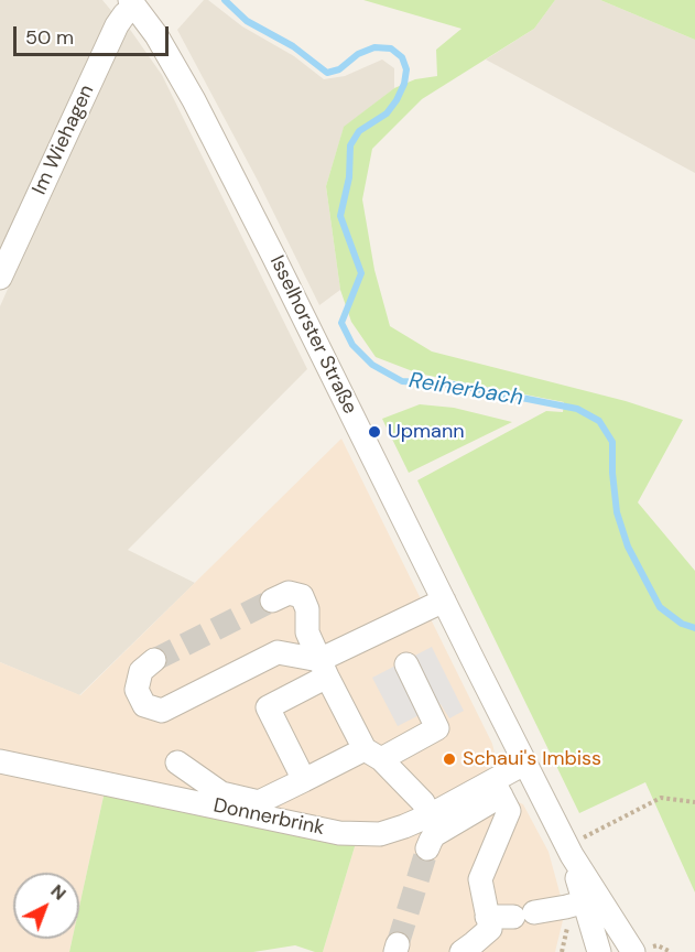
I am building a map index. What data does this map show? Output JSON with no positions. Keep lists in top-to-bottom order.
{
  "streets": {
    "street": ["Im Wiehagen", "Isselhorster Straße", "Donnerbrink"]
  },
  "crossings": [
    ["Im Wiehagen", "Isselhorster Straße"],
    ["Isselhorster Straße", "Donnerbrink"]
  ],
  "water": ["Reiherbach"],
  "places": ["Upmann", "Schaui's Imbiss"],
  "scale_bar": "50 m",
  "north": "top right"
}
